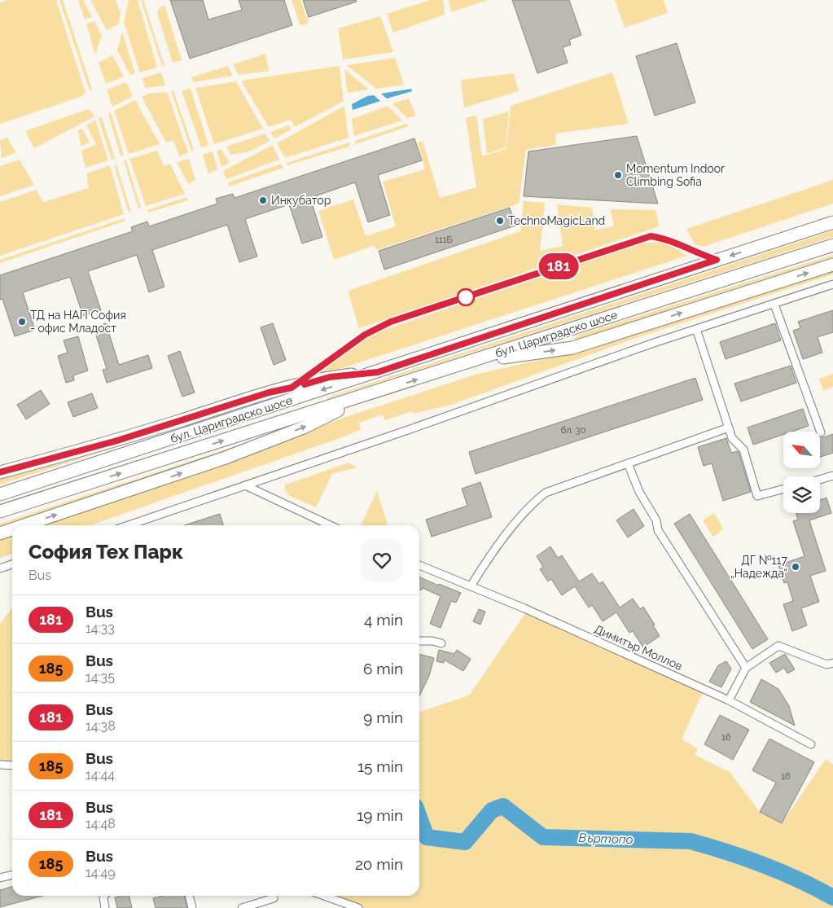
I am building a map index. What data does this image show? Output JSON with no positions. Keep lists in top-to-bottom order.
{
  "streets": {
    "highway": ["бул. Цариградско шосе"],
    "street": ["Димитър Моллов"]
  },
  "water": ["Въртопо"],
  "places": [
    "Momentum Indoor Climbing Sofia",
    "Инкубатор",
    "TechnoMagicLand",
    "ТД на НАП София - офис Младост",
    "ДГ №117 „Надежда“"
  ],
  "lines": ["bus line 181"],
  "house_numbers": [
    "111Б",
    "бл. 30",
    "16",
    "16"
  ],
  "north": "top left",
  "page": {
    "on_map": "181",
    "heading": ["София Тех Парк", "Bus"],
    "list": [
      {
        "mark": "181",
        "name": "Bus",
        "note": "14:33",
        "value": "4 min"
      },
      {
        "mark": "185",
        "name": "Bus",
        "note": "14:35",
        "value": "6 min"
      },
      {
        "mark": "181",
        "name": "Bus",
        "note": "14:38",
        "value": "9 min"
      },
      {
        "mark": "185",
        "name": "Bus",
        "note": "14:44",
        "value": "15 min"
      },
      {
        "mark": "181",
        "name": "Bus",
        "note": "14:48",
        "value": "19 min"
      },
      {
        "mark": "185",
        "name": "Bus",
        "note": "14:49",
        "value": "20 min"
      }
    ]
  }
}
